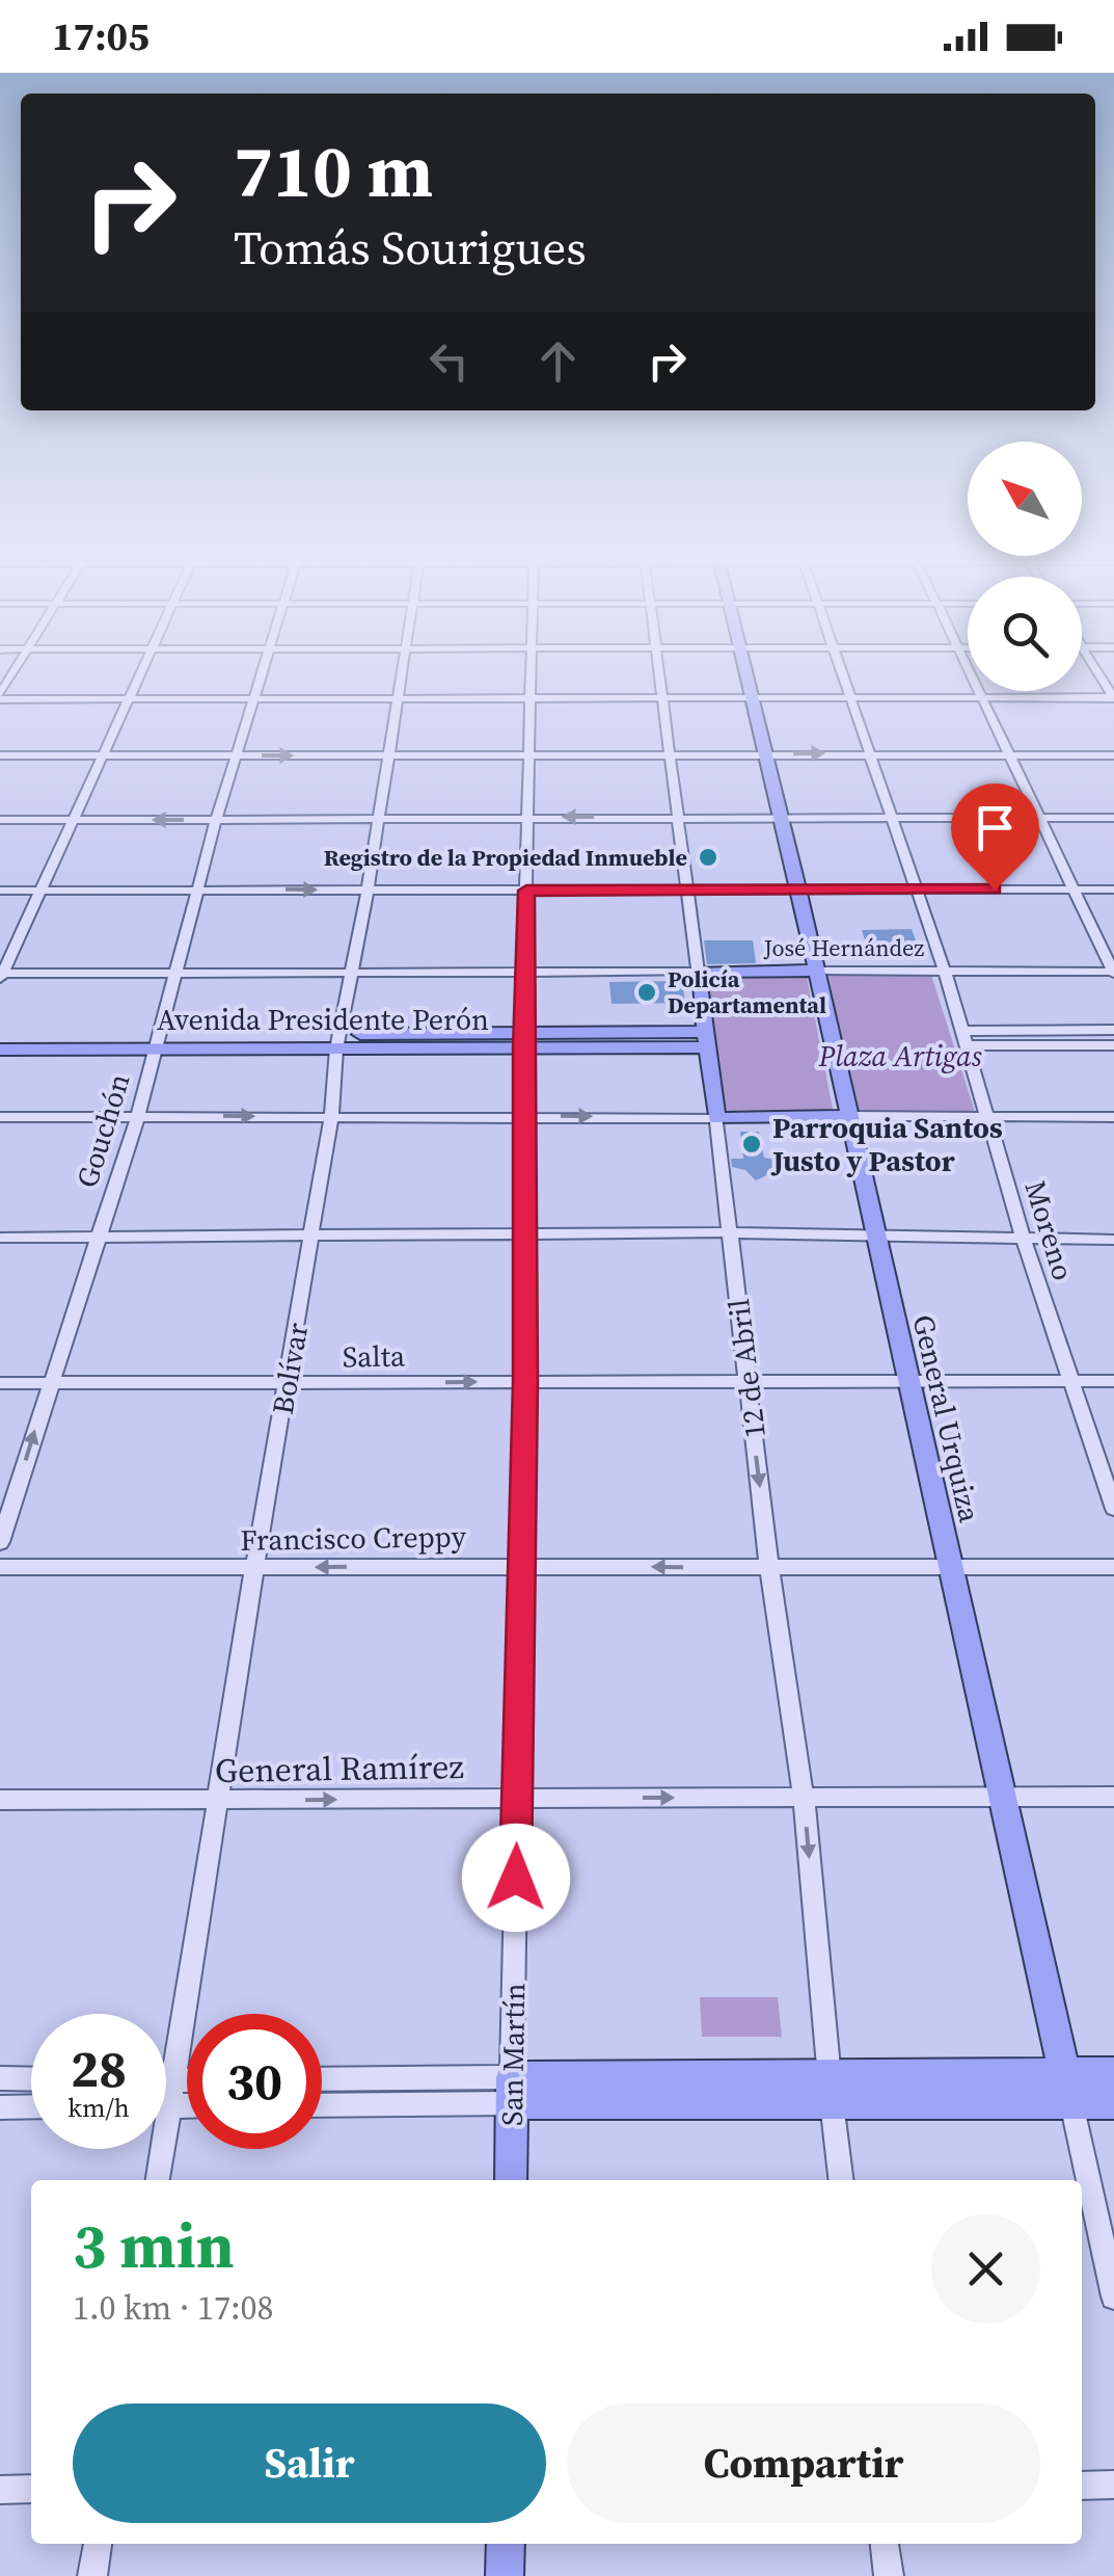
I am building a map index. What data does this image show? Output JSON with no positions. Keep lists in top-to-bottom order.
{
  "streets": {
    "main road": [
      "José Hernández",
      "Avenida Presidente Perón",
      "12 de Abril",
      "General Urquiza",
      "San Martín"
    ],
    "street": [
      "Gouchón",
      "Moreno",
      "Salta",
      "Bolívar",
      "Francisco Creppy",
      "General Ramírez"
    ]
  },
  "crossings": [
    ["José Hernández", "Moreno"],
    ["José Hernández", "12 de Abril"],
    ["José Hernández", "General Urquiza"],
    ["Avenida Presidente Perón", "Gouchón"],
    ["Avenida Presidente Perón", "Bolívar"],
    ["Avenida Presidente Perón", "12 de Abril"],
    ["Avenida Presidente Perón", "San Martín"],
    ["Gouchón", "Salta"],
    ["Moreno", "Salta"],
    ["Salta", "Bolívar"],
    ["Salta", "12 de Abril"],
    ["Salta", "General Urquiza"],
    ["Salta", "San Martín"],
    ["Bolívar", "Francisco Creppy"],
    ["Bolívar", "General Ramírez"],
    ["12 de Abril", "Francisco Creppy"],
    ["12 de Abril", "General Ramírez"],
    ["General Urquiza", "Francisco Creppy"],
    ["General Urquiza", "General Ramírez"],
    ["Francisco Creppy", "San Martín"],
    ["General Ramírez", "San Martín"]
  ],
  "one_way": ["Francisco Creppy", "General Ramírez"],
  "parks": ["Plaza Artigas"],
  "places": ["Registro de la Propiedad Inmueble", "Policía Departamental", "Parroquia Santos Justo y Pastor"],
  "north": "top left",
  "page": {
    "status": "17:05",
    "turn": ["710 m", "Tomás Sourigues"],
    "speed": "28 km/h",
    "limit": "30",
    "heading": ["3 min", "1.0 km · 17:08"],
    "buttons": ["Salir", "Compartir"]
  }
}
